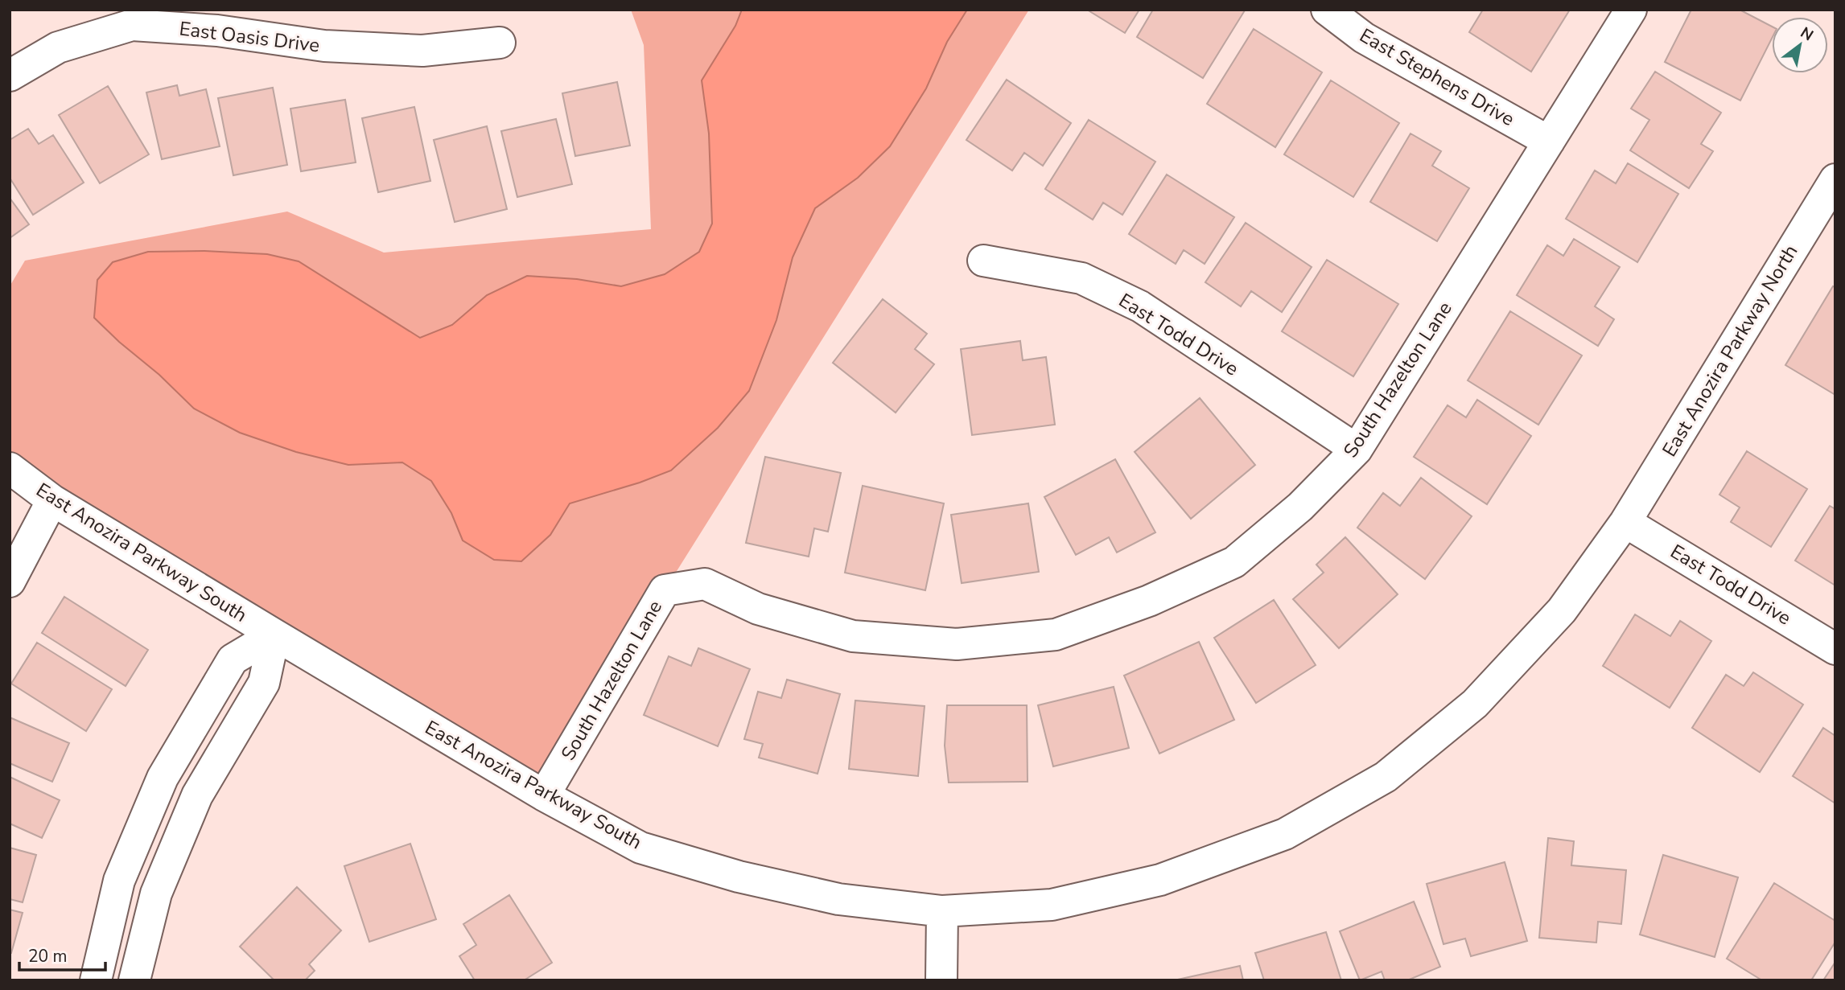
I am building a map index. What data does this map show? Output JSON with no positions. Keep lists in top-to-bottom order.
{
  "streets": {
    "street": [
      "East Oasis Drive",
      "East Stephens Drive",
      "East Todd Drive",
      "East Anozira Parkway North",
      "South Hazelton Lane",
      "East Anozira Parkway South"
    ]
  },
  "crossings": [
    ["East Stephens Drive", "South Hazelton Lane"],
    ["East Todd Drive", "East Anozira Parkway North"],
    ["East Todd Drive", "South Hazelton Lane"],
    ["East Todd Drive", "East Anozira Parkway South"],
    ["East Anozira Parkway North", "East Anozira Parkway South"],
    ["South Hazelton Lane", "East Anozira Parkway South"]
  ],
  "scale_bar": "20 m",
  "north": "top right"
}
